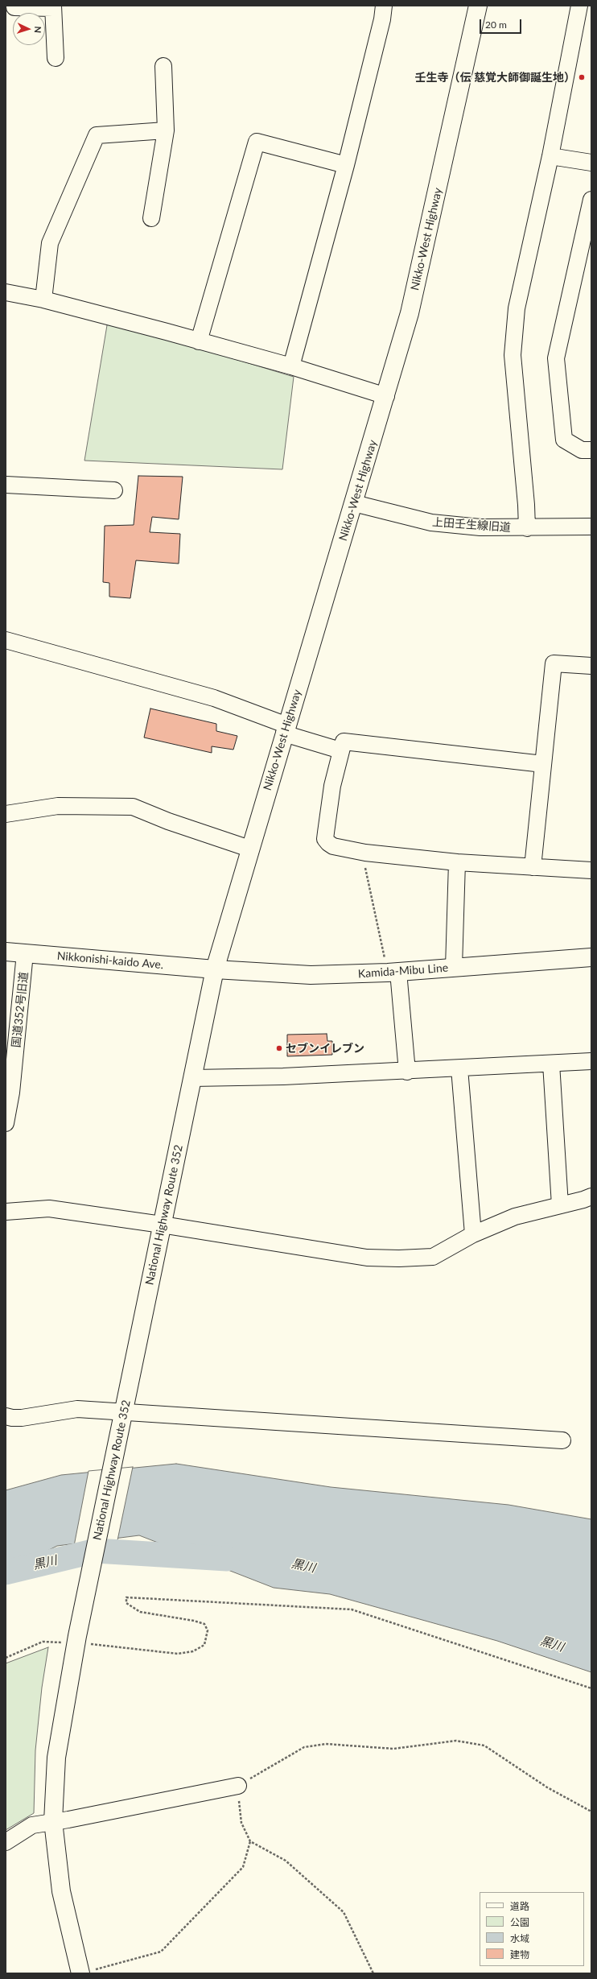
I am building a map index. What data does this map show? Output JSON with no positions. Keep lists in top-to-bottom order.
{
  "streets": {
    "main road": [
      "Nikko-West Highway",
      "Nikkonishi-kaido Ave.",
      "Kamida-Mibu Line",
      "National Highway Route 352"
    ],
    "street": ["上田壬生線旧道", "国道352号旧道"]
  },
  "crossings": [
    ["Nikko-West Highway", "上田壬生線旧道"],
    ["Nikko-West Highway", "Nikkonishi-kaido Ave."],
    ["Nikko-West Highway", "Kamida-Mibu Line"],
    ["Nikko-West Highway", "National Highway Route 352"],
    ["Nikkonishi-kaido Ave.", "Kamida-Mibu Line"],
    ["Nikkonishi-kaido Ave.", "国道352号旧道"],
    ["Nikkonishi-kaido Ave.", "National Highway Route 352"],
    ["Kamida-Mibu Line", "National Highway Route 352"]
  ],
  "water": ["黒川"],
  "places": ["壬生寺（伝 慈覚大師御誕生地）", "セブンイレブン"],
  "legend": [
    "道路",
    "公園",
    "水域",
    "建物"
  ],
  "scale_bar": "20 m",
  "north": "right"
}
